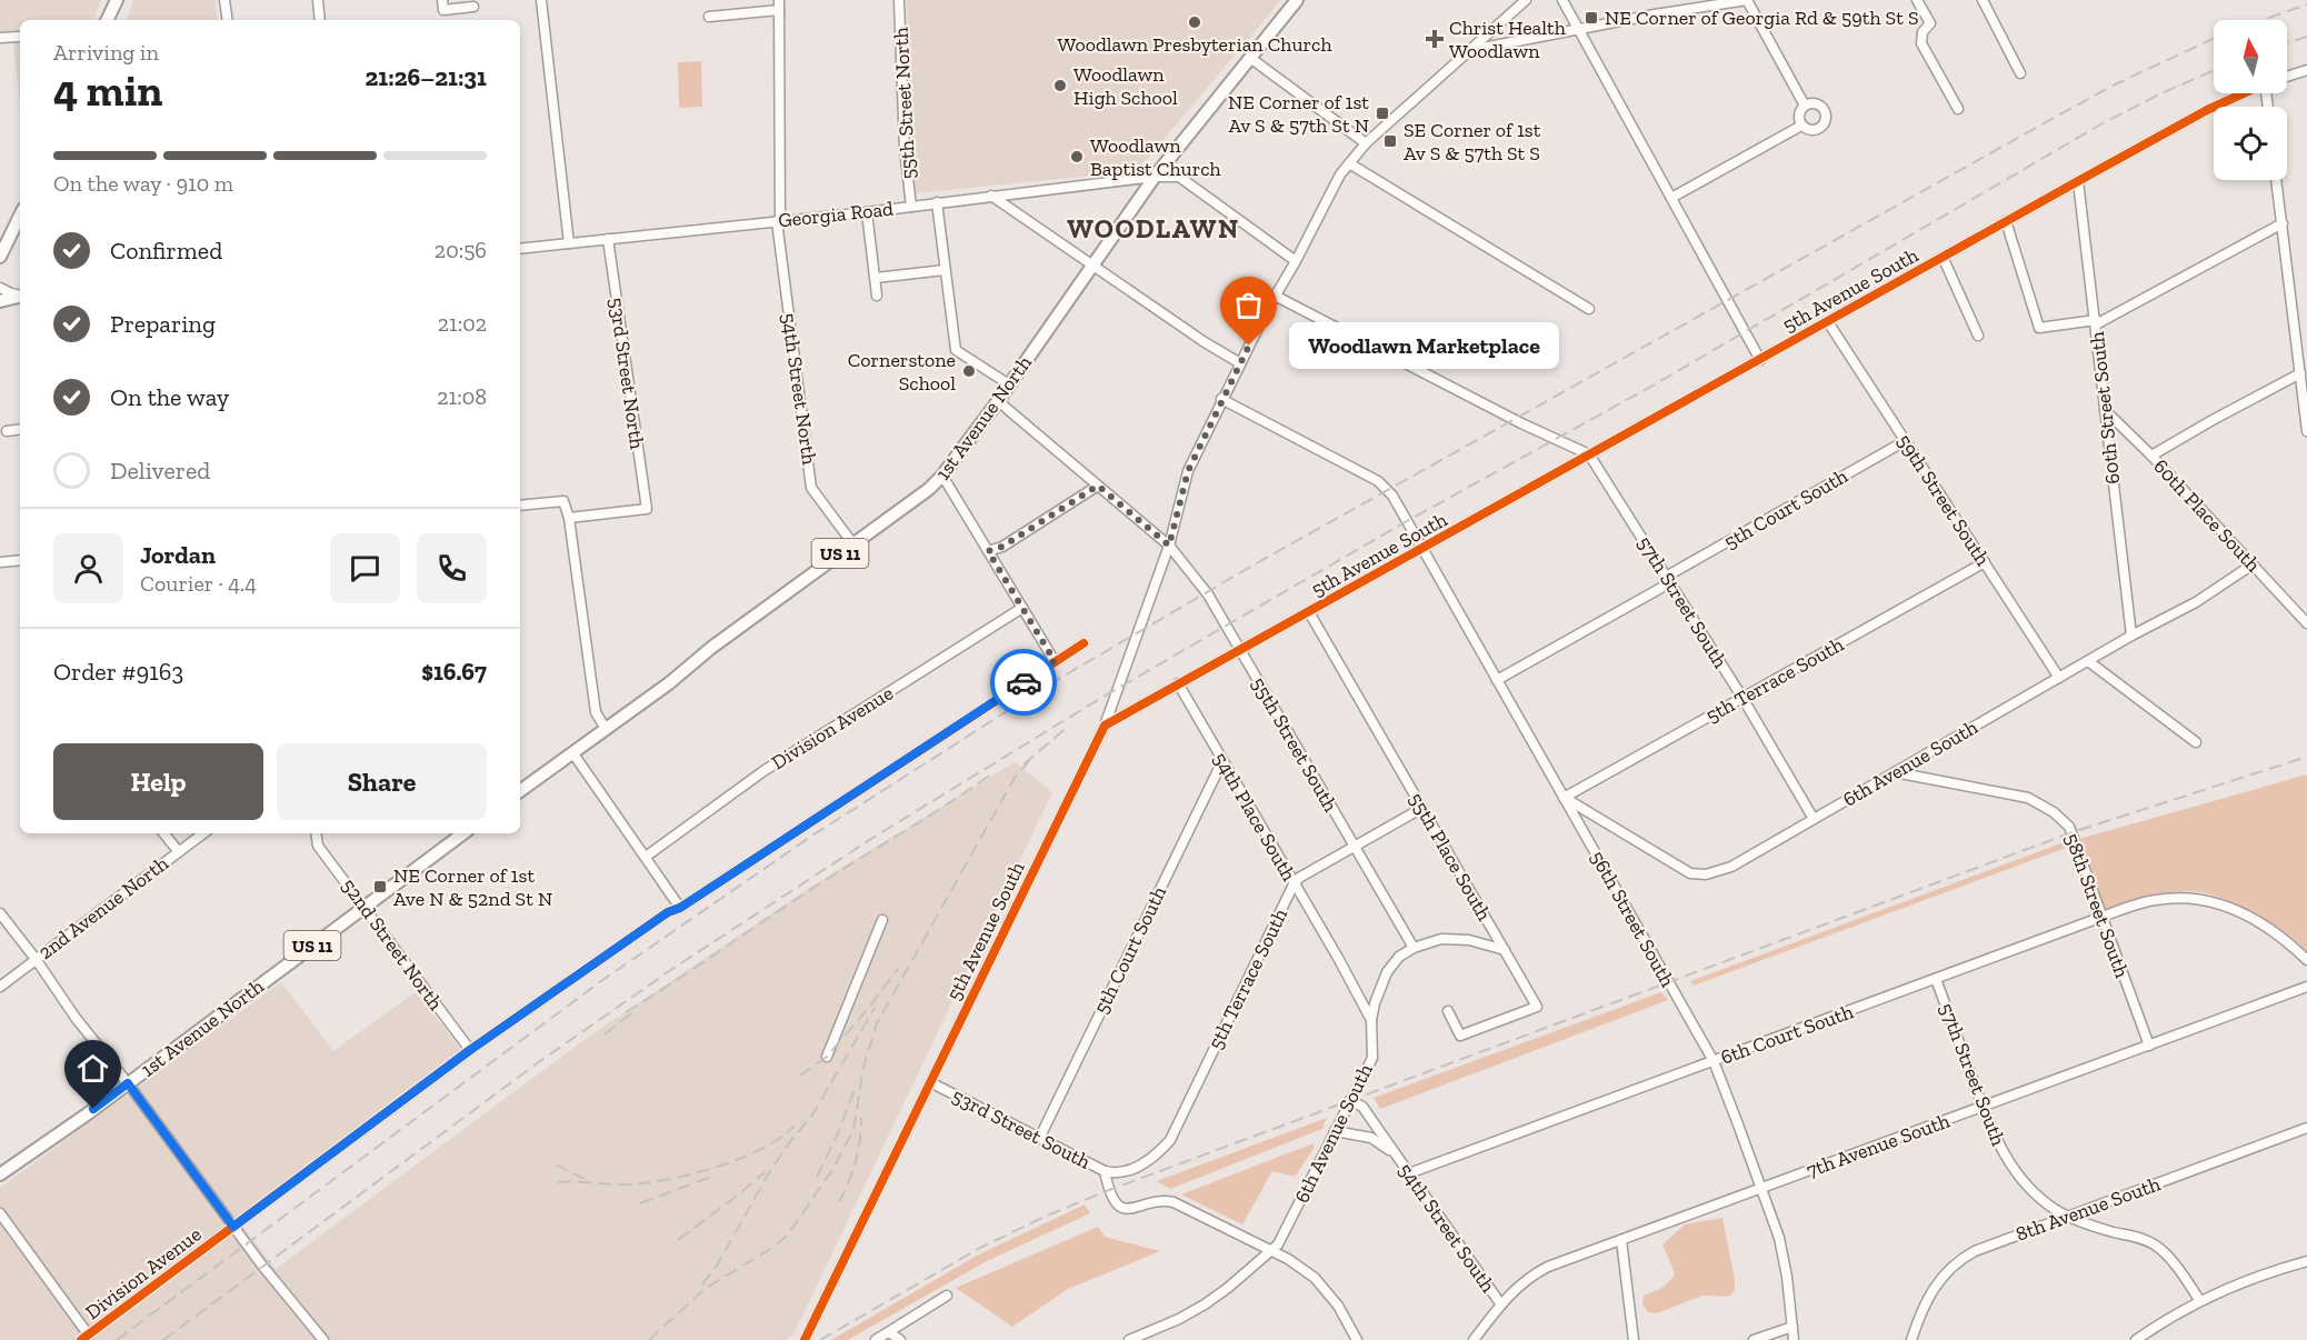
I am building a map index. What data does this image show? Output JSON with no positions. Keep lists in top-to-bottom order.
{
  "streets": {
    "main road": ["1st Avenue North", "US 11"],
    "street": [
      "55th Street North",
      "Georgia Road",
      "5th Avenue South",
      "53rd Street North",
      "54th Street North",
      "60th Street South",
      "59th Street South",
      "5th Court South",
      "60th Place South",
      "57th Street South",
      "5th Terrace South",
      "Division Avenue",
      "55th Street South",
      "6th Avenue South",
      "54th Place South",
      "55th Place South",
      "58th Street South",
      "2nd Avenue North",
      "56th Street South",
      "52nd Street North",
      "6th Court South",
      "53rd Street South",
      "7th Avenue South",
      "8th Avenue South",
      "54th Street South"
    ]
  },
  "crossings": [
    ["55th Street North", "Georgia Road"],
    ["55th Street North", "1st Avenue North"],
    ["Georgia Road", "53rd Street North"],
    ["Georgia Road", "54th Street North"],
    ["Georgia Road", "1st Avenue North"],
    ["5th Avenue South", "60th Street South"],
    ["5th Avenue South", "59th Street South"],
    ["5th Avenue South", "57th Street South"],
    ["5th Avenue South", "55th Street South"],
    ["5th Avenue South", "54th Place South"],
    ["5th Avenue South", "55th Place South"],
    ["5th Avenue South", "56th Street South"],
    ["5th Avenue South", "53rd Street South"],
    ["54th Street North", "1st Avenue North"],
    ["60th Street South", "60th Place South"],
    ["60th Street South", "6th Avenue South"],
    ["1st Avenue North", "52nd Street North"],
    ["59th Street South", "5th Court South"],
    ["59th Street South", "5th Terrace South"],
    ["59th Street South", "6th Avenue South"],
    ["5th Court South", "57th Street South"],
    ["5th Court South", "54th Place South"],
    ["5th Court South", "56th Street South"],
    ["5th Court South", "53rd Street South"],
    ["60th Place South", "6th Avenue South"],
    ["57th Street South", "5th Terrace South"],
    ["57th Street South", "6th Avenue South"],
    ["57th Street South", "6th Court South"],
    ["57th Street South", "7th Avenue South"],
    ["57th Street South", "8th Avenue South"],
    ["5th Terrace South", "55th Street South"],
    ["5th Terrace South", "6th Avenue South"],
    ["5th Terrace South", "54th Place South"],
    ["5th Terrace South", "55th Place South"],
    ["5th Terrace South", "56th Street South"],
    ["5th Terrace South", "53rd Street South"],
    ["Division Avenue", "52nd Street North"],
    ["55th Street South", "6th Avenue South"],
    ["6th Avenue South", "54th Place South"],
    ["6th Avenue South", "55th Place South"],
    ["6th Avenue South", "58th Street South"],
    ["6th Avenue South", "56th Street South"],
    ["6th Avenue South", "53rd Street South"],
    ["6th Avenue South", "54th Street South"],
    ["58th Street South", "6th Court South"],
    ["58th Street South", "7th Avenue South"],
    ["56th Street South", "6th Court South"],
    ["56th Street South", "7th Avenue South"],
    ["6th Court South", "54th Street South"],
    ["7th Avenue South", "54th Street South"]
  ],
  "districts": ["WOODLAWN"],
  "places": {
    "transit": [
      "NE Corner of Georgia Rd & 59th St S",
      "NE Corner of 1st Av S & 57th St N",
      "SE Corner of 1st Av S & 57th St S",
      "NE Corner of 1st Ave N & 52nd St N"
    ],
    "other": [
      "Woodlawn Presbyterian Church",
      "Woodlawn High School",
      "Woodlawn Baptist Church",
      "Woodlawn Marketplace",
      "Cornerstone School"
    ],
    "health": ["Christ Health Woodlawn"]
  },
  "north": "top",
  "page": {
    "heading": ["4 min", "Arriving in", "21:26–21:31"],
    "panel": [
      "Jordan",
      "Courier · 4.4",
      "Order #9163",
      "$16.67"
    ],
    "bar": "On the way · 910 m",
    "list": [
      ["Confirmed", "20:56"],
      ["Preparing", "21:02"],
      ["On the way", "21:08"],
      "Delivered"
    ],
    "bubble": "Woodlawn Marketplace",
    "buttons": ["Help", "Share"]
  }
}
